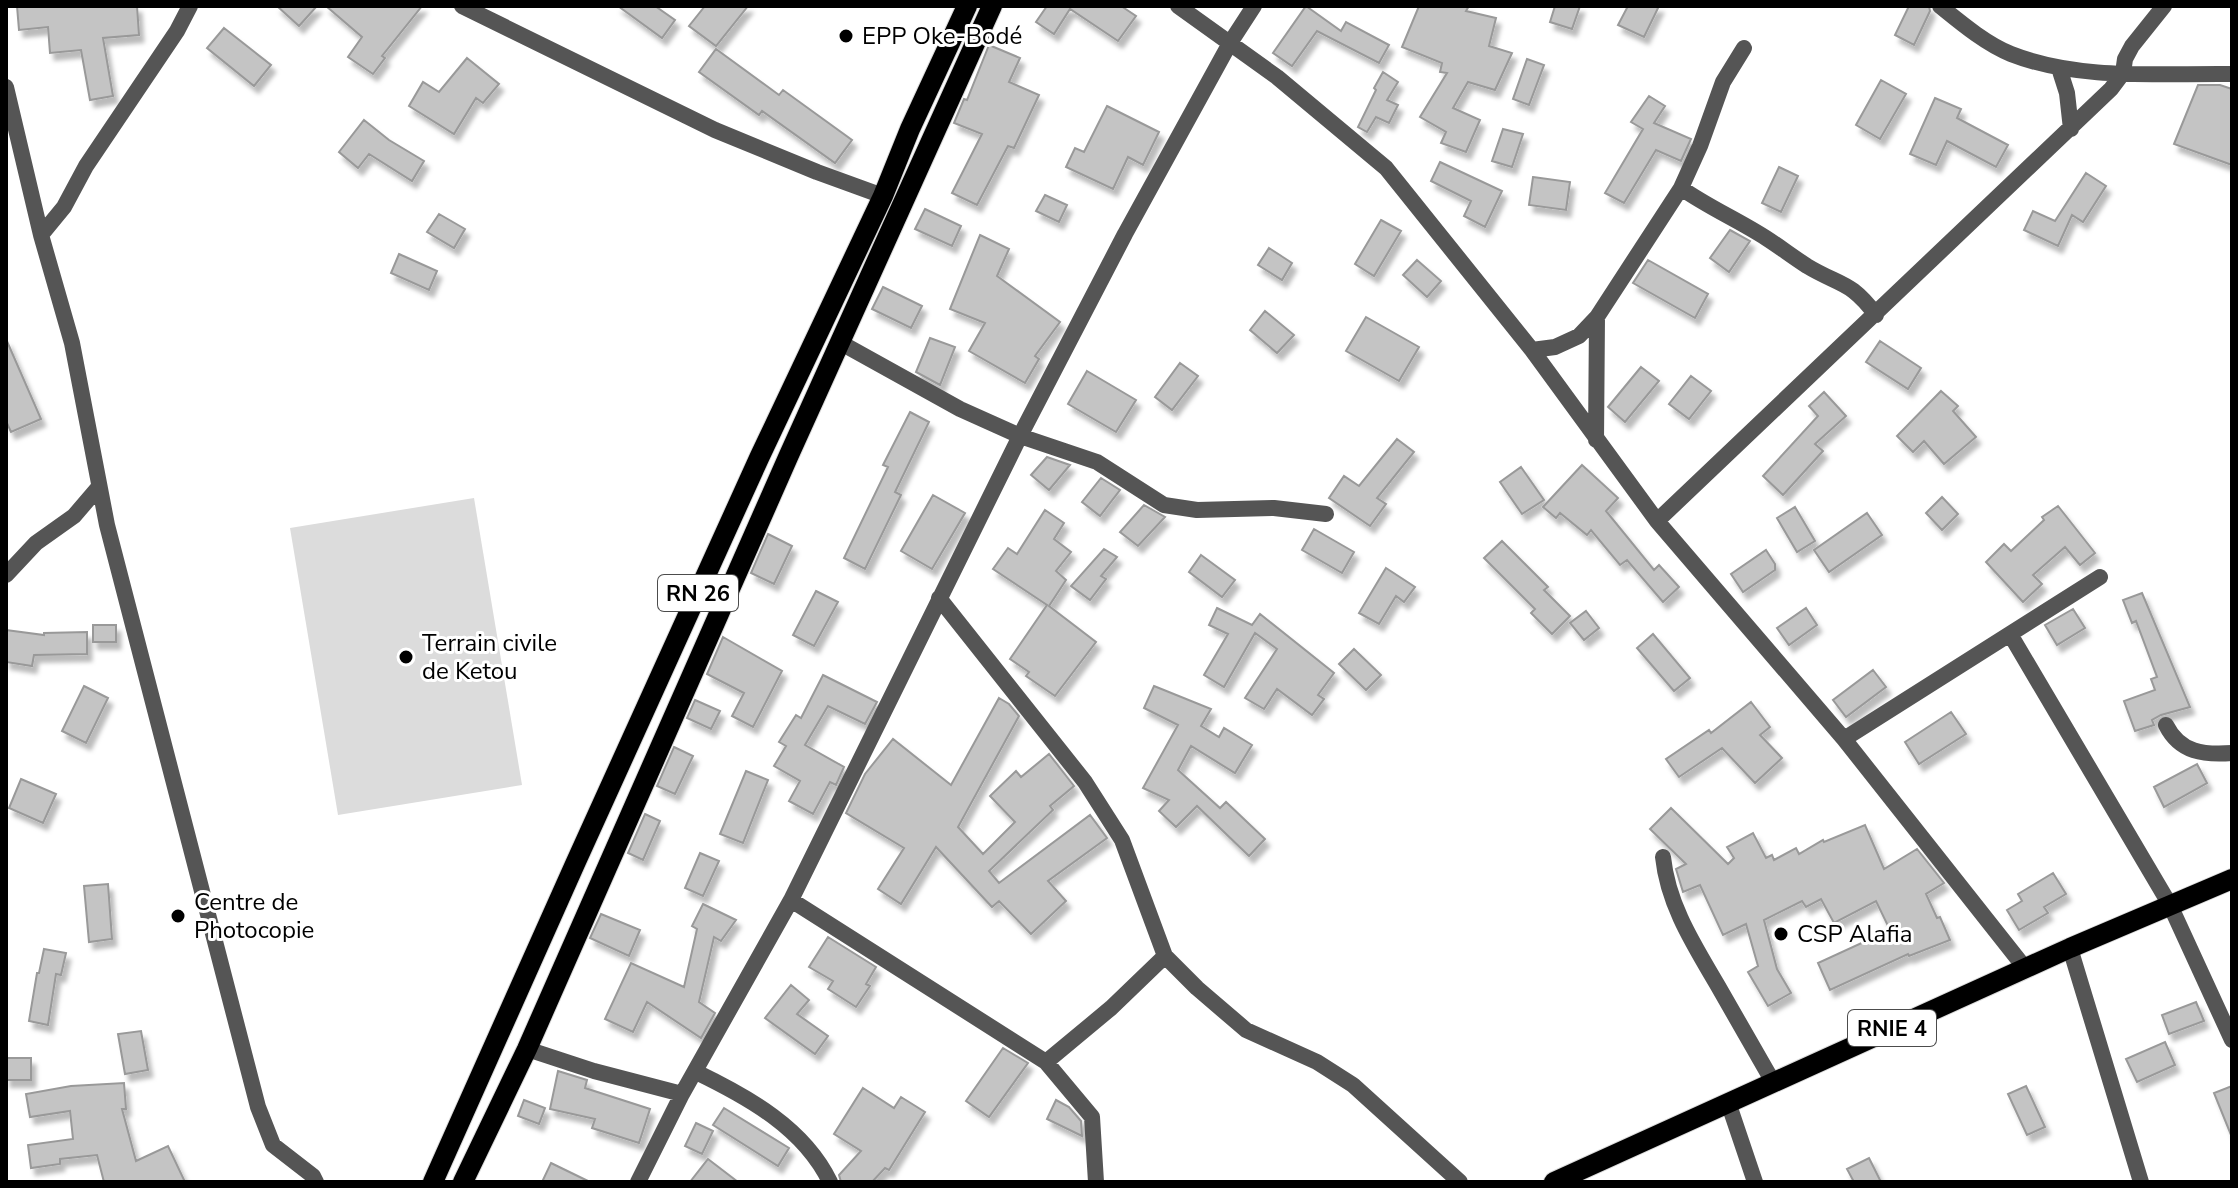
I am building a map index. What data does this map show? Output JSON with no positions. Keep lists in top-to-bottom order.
{
  "streets": {
    "main road": ["RN 26", "RNIE 4"]
  },
  "places": [
    "EPP Oke-Bodé",
    "Terrain civile de Ketou",
    "Centre de Photocopie",
    "CSP Alafia"
  ]
}
